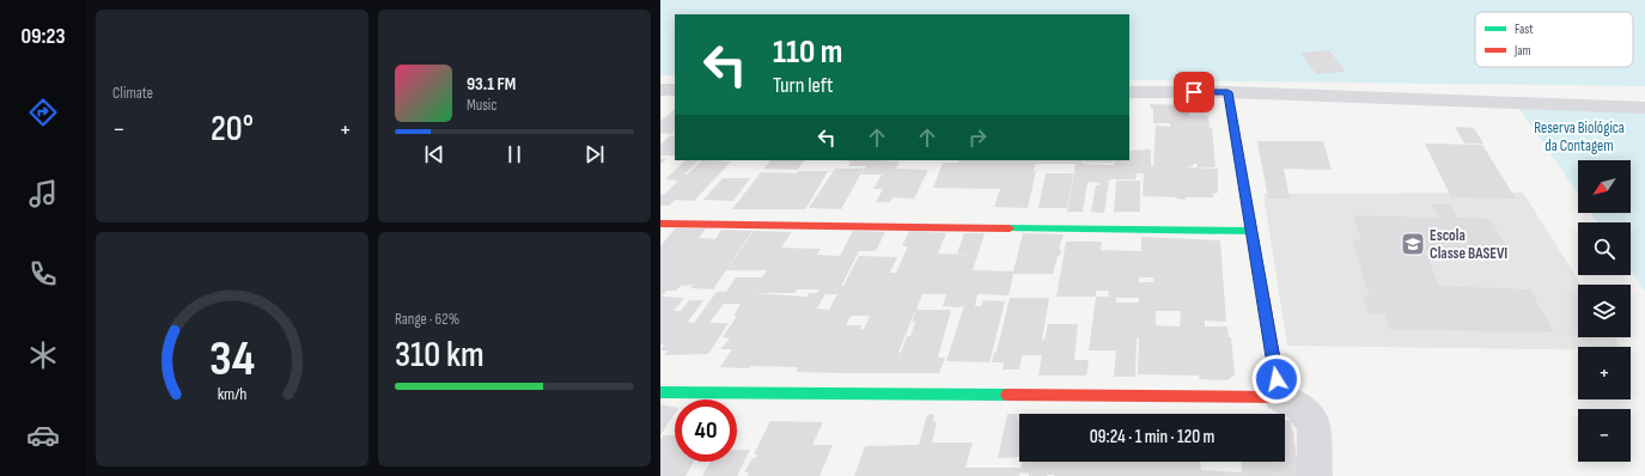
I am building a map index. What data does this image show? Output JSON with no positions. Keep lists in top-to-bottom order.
{
  "parks": ["Reserva Biológica da Contagem"],
  "places": {
    "school or university": ["Escola Classe BASEVI"]
  },
  "legend": ["Fast", "Jam"],
  "north": "bottom left",
  "page": {
    "tabs": "09:23",
    "tile": [
      "Climate",
      ["Range · 62%", "310 km"]
    ],
    "turn": ["110 m", "Turn left"],
    "song": ["93.1 FM", "Music"],
    "heat": ["−", "20°", "+"],
    "map_buttons": ["+", "−"],
    "limit": "40",
    "trip": "09:24 · 1 min · 120 m",
    "gauge": ["34", "km/h"]
  }
}
